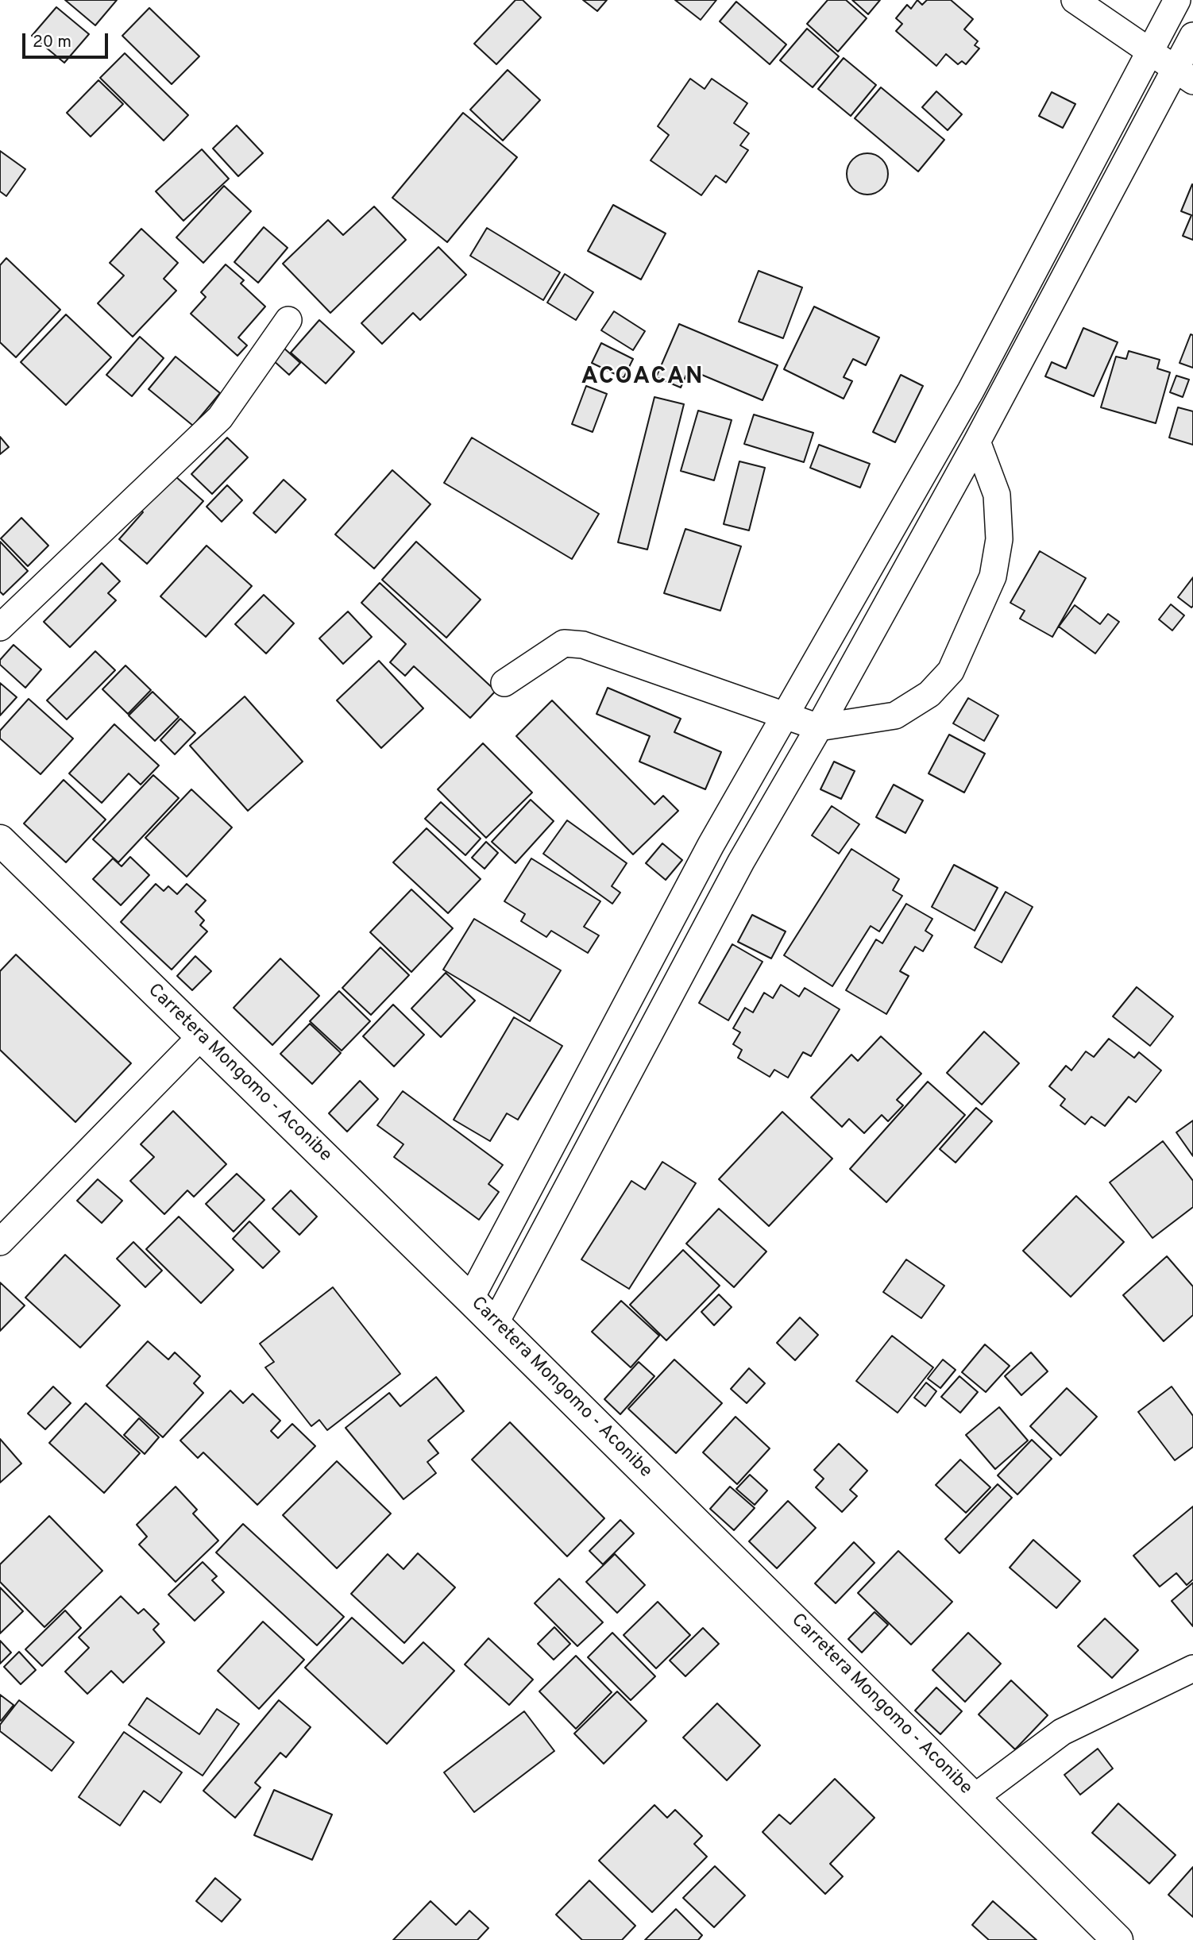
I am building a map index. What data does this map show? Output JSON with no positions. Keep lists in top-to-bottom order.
{
  "streets": {
    "main road": ["Carretera Mongomo - Aconibe"]
  },
  "districts": ["ACOACAN"],
  "scale_bar": "20 m"
}
